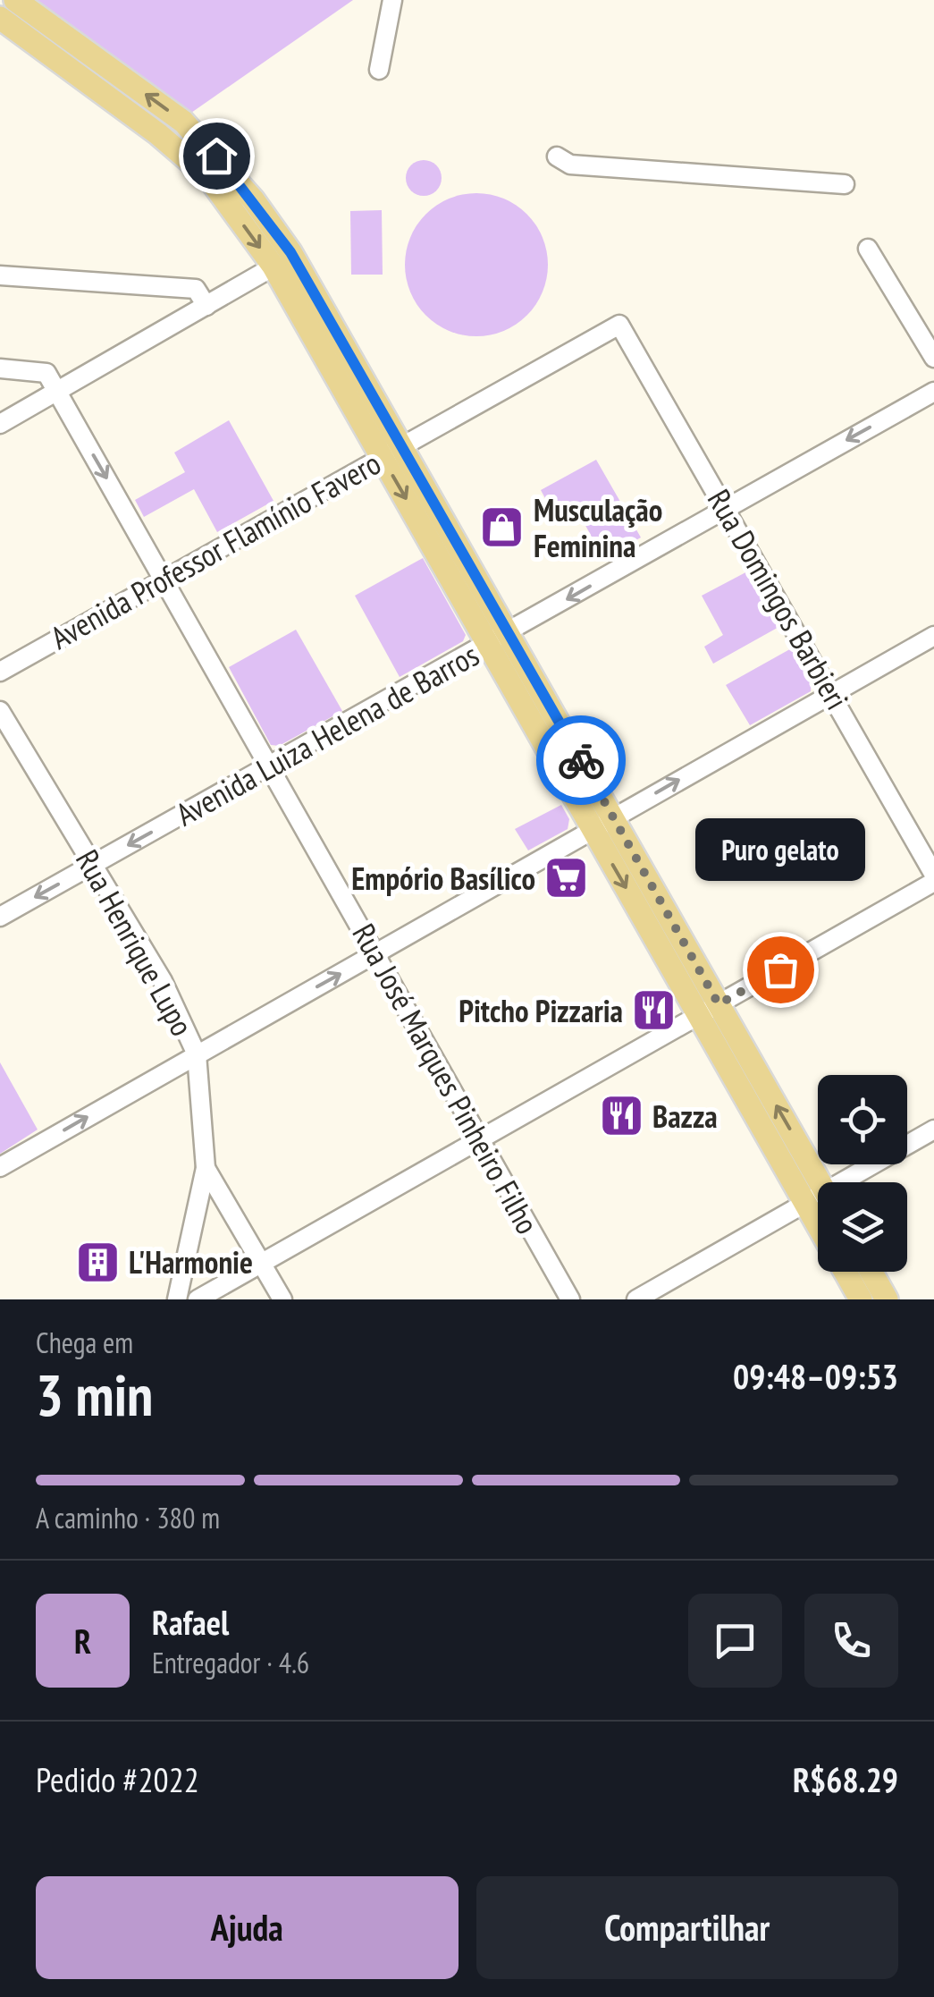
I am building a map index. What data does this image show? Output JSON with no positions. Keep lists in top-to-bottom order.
{
  "streets": {
    "street": [
      "Avenida Professor Flamínio Favero",
      "Rua Domingos Barbieri",
      "Avenida Luiza Helena de Barros",
      "Rua Henrique Lupo",
      "Rua José Marques Pinheiro Filho"
    ]
  },
  "crossings": [
    ["Avenida Professor Flamínio Favero", "Rua Domingos Barbieri"],
    ["Avenida Professor Flamínio Favero", "Rua José Marques Pinheiro Filho"],
    ["Rua Domingos Barbieri", "Avenida Luiza Helena de Barros"],
    ["Avenida Luiza Helena de Barros", "Rua Henrique Lupo"],
    ["Avenida Luiza Helena de Barros", "Rua José Marques Pinheiro Filho"]
  ],
  "one_way": ["Avenida Luiza Helena de Barros"],
  "places": {
    "shop": ["Musculação Feminina"],
    "supermarket": ["Empório Basílico"],
    "other": ["Puro gelato"],
    "restaurant": ["Pitcho Pizzaria", "Bazza"],
    "building": ["L'Harmonie"]
  },
  "page": {
    "bubble": "Puro gelato",
    "heading": ["3 min", "Chega em", "09:48–09:53"],
    "panel": [
      "Rafael",
      "Entregador · 4.6",
      "Pedido #2022",
      "R$68.29"
    ],
    "bar": "A caminho · 380 m",
    "round": "R",
    "buttons": ["Ajuda", "Compartilhar"]
  }
}
